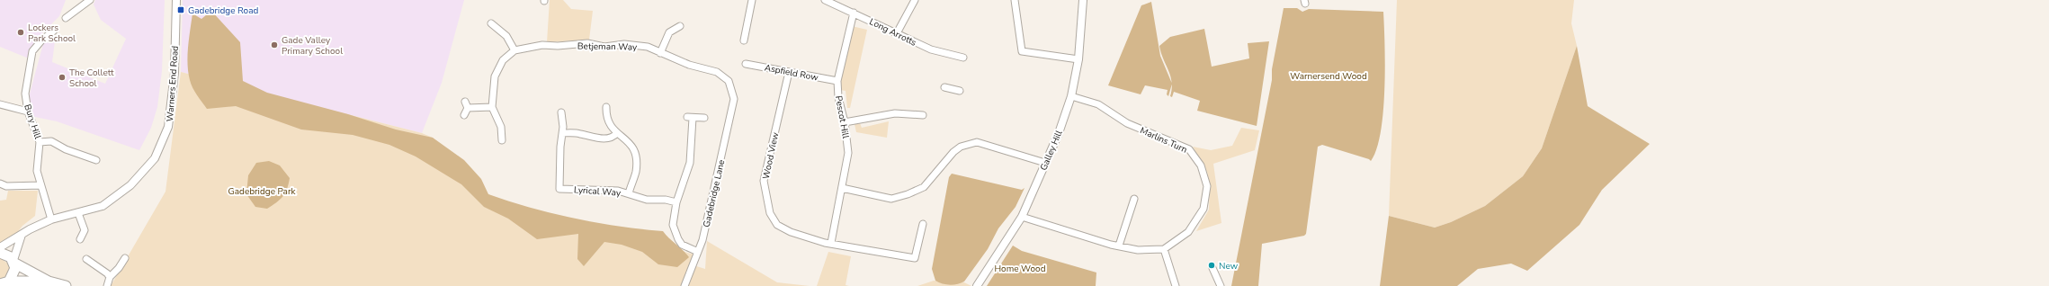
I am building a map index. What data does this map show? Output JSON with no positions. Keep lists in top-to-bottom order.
{
  "streets": {
    "street": [
      "Long Arrotts",
      "Betjeman Way",
      "Aspfield Row",
      "Warners End Road",
      "Pescot Hill",
      "Bury Hill",
      "Marlins Turn",
      "Galley Hill",
      "Wood View",
      "Lyrical Way",
      "Gadebridge Lane"
    ]
  },
  "crossings": [
    ["Long Arrotts", "Pescot Hill"],
    ["Betjeman Way", "Gadebridge Lane"],
    ["Aspfield Row", "Pescot Hill"],
    ["Aspfield Row", "Wood View"],
    ["Warners End Road", "Bury Hill"],
    ["Pescot Hill", "Wood View"],
    ["Marlins Turn", "Galley Hill"]
  ],
  "parks": ["Warnersend Wood", "Gadebridge Park", "Home Wood"],
  "places": {
    "transit": ["Gadebridge Road"],
    "other": [
      "Lockers Park School",
      "Gade Valley Primary School",
      "The Collett School",
      "New"
    ]
  }
}
